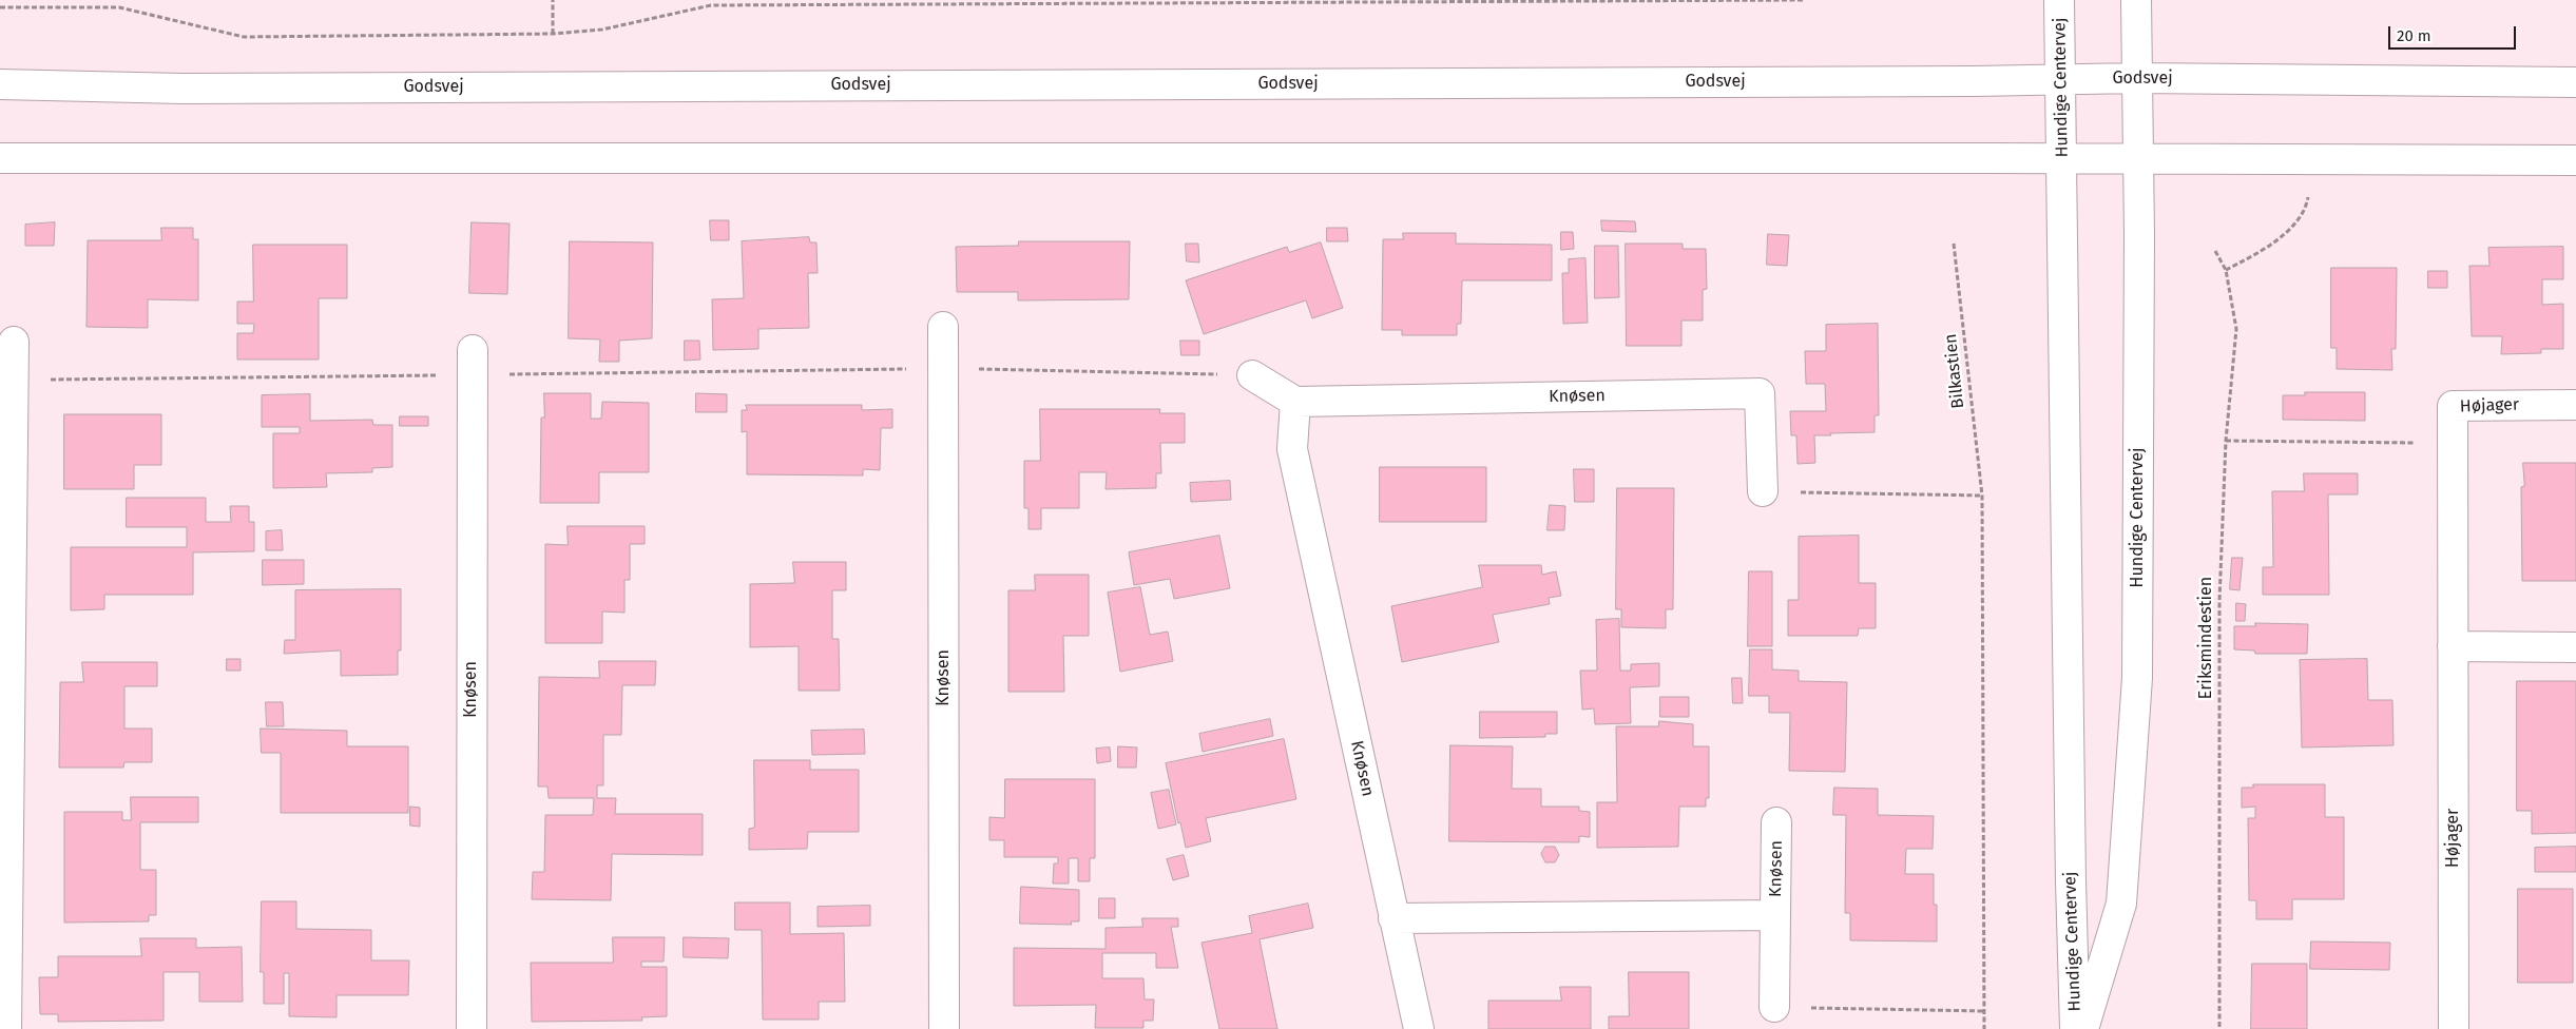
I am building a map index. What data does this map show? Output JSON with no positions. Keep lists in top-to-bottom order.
{
  "streets": {
    "street": [
      "Godsvej",
      "Hundige Centervej",
      "Knøsen",
      "Højager"
    ],
    "path": ["Bilkastien", "Eriksmindestien"]
  },
  "crossings": [
    ["Godsvej", "Hundige Centervej"]
  ],
  "scale_bar": "20 m"
}
